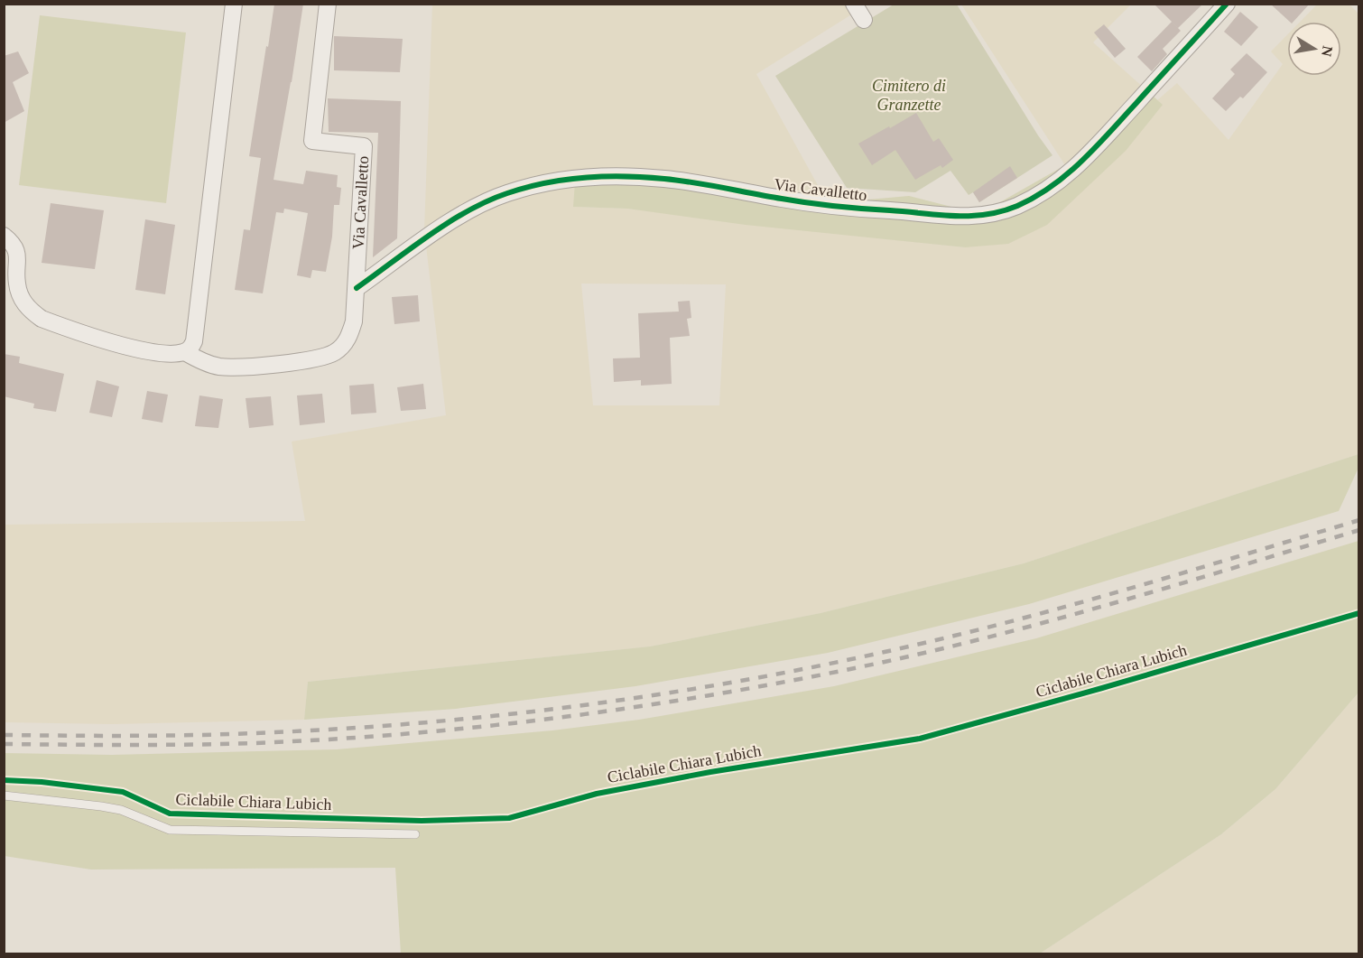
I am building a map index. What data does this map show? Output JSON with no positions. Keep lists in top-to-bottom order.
{
  "streets": {
    "street": ["Via Cavalletto"],
    "cycle path": ["Ciclabile Chiara Lubich"]
  },
  "parks": ["Cimitero di Granzette"],
  "north": "right"
}
